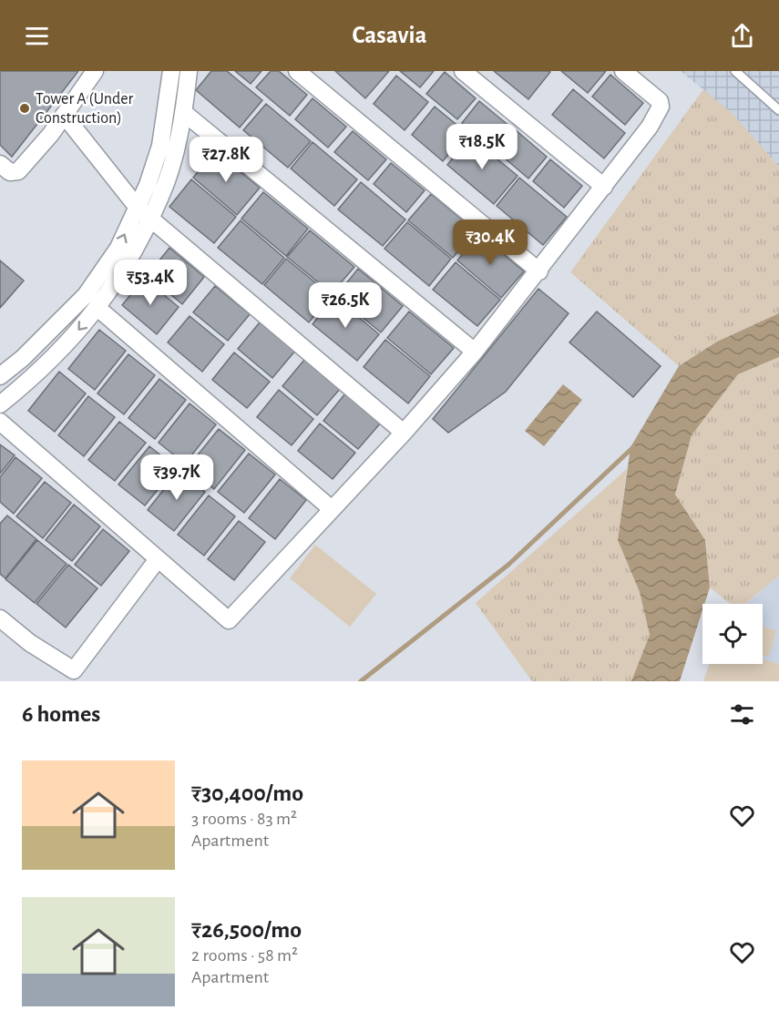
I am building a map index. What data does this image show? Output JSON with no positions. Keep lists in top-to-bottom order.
{
  "places": ["Tower A (Under Construction)"],
  "page": {
    "header": "Casavia",
    "price": [
      "₹18.5K",
      "₹27.8K",
      "₹30.4K",
      "₹53.4K",
      "₹26.5K",
      "₹39.7K"
    ],
    "heading": "6 homes",
    "list": [
      {
        "name": "₹30,400/mo",
        "note": "3 rooms · 83 m² · Apartment"
      },
      {
        "name": "₹26,500/mo",
        "note": "2 rooms · 58 m² · Apartment"
      }
    ]
  }
}
